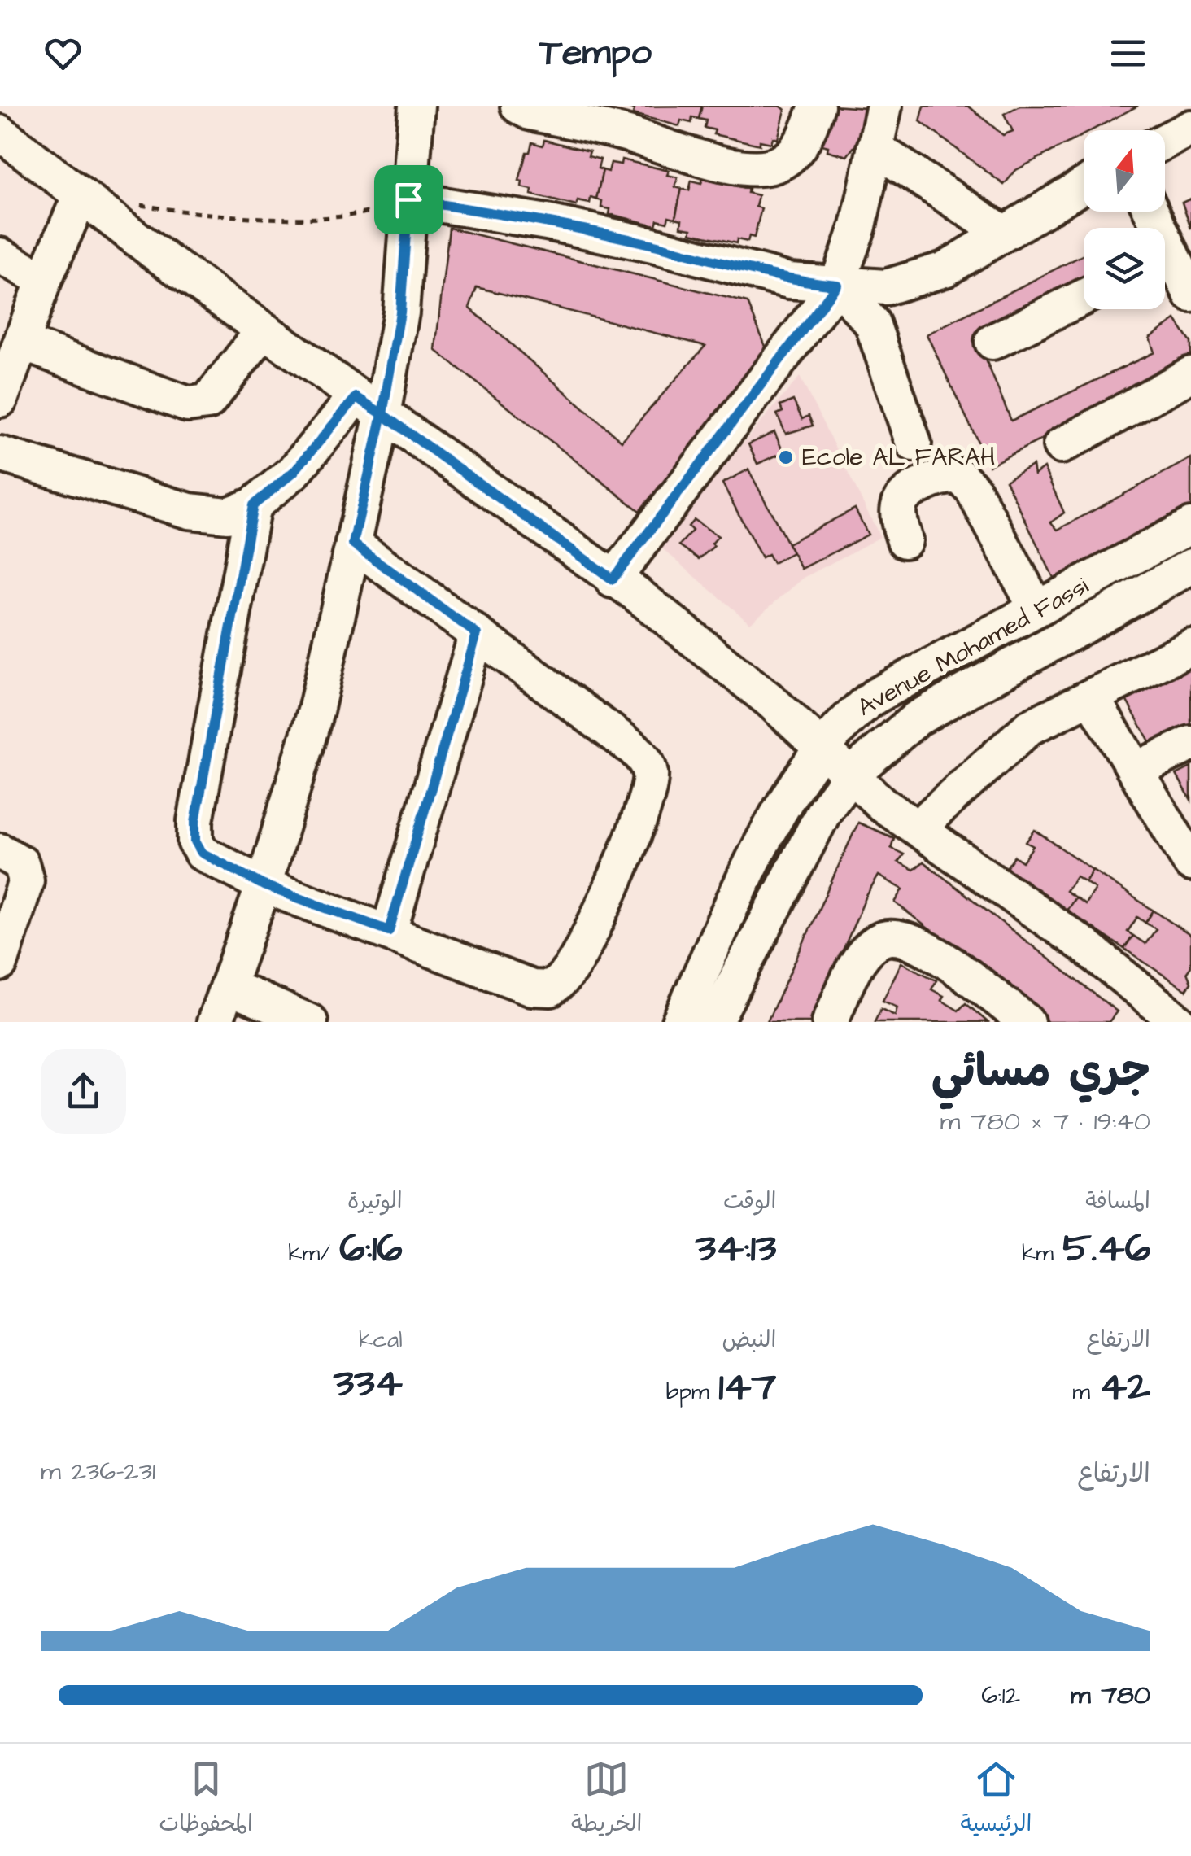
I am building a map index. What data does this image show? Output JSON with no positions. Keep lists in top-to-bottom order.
{
  "streets": {
    "street": ["Avenue Mohamed Fassi"]
  },
  "places": ["Ecole AL FARAH"],
  "north": "top",
  "page": {
    "header": "Tempo",
    "heading": ["جري مسائي", "19:40 · 7 × 780 m"],
    "stats": [
      ["المسافة", "5.46 km"],
      ["الوقت", "34:13"],
      ["الوتيرة", "6:16 /km"],
      ["الارتفاع", "42 m"],
      ["النبض", "147 bpm"],
      ["kcal", "334"]
    ],
    "chart": ["الارتفاع", "231–236 m"],
    "list": [
      {
        "name": "780 m",
        "note": "6:12"
      }
    ],
    "tabs": ["الرئيسية", "الخريطة", "المحفوظات"]
  }
}
